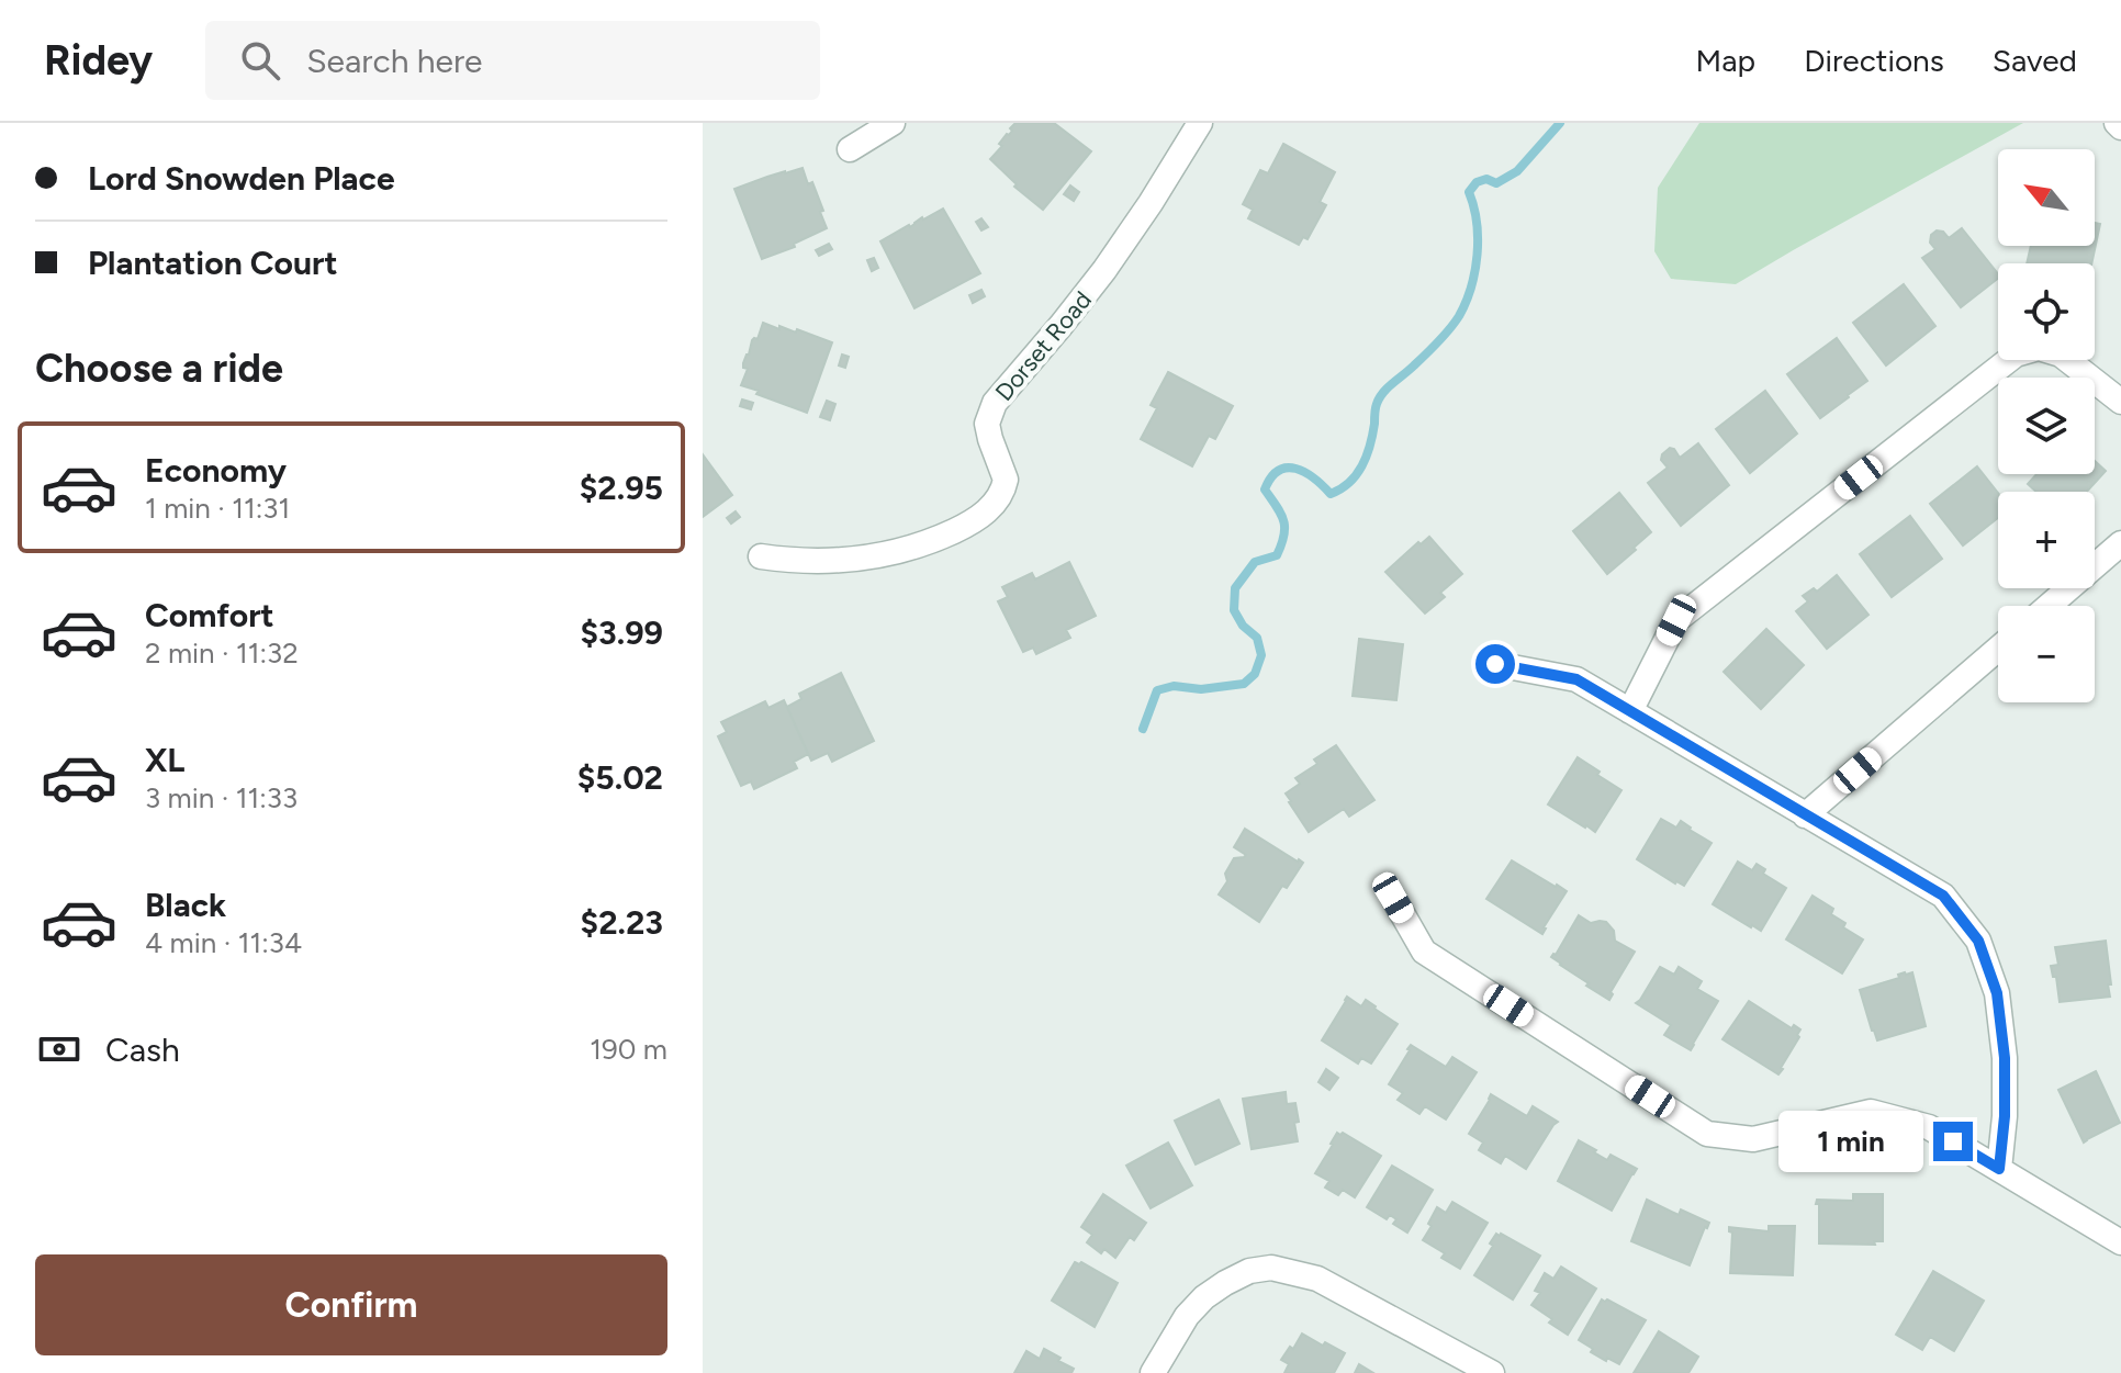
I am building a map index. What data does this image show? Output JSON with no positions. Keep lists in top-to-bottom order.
{
  "streets": {
    "street": ["Dorset Road"]
  },
  "north": "top left",
  "page": {
    "header": "Ridey",
    "search": "Search here",
    "nav": ["Map", "Directions", "Saved"],
    "banner": ["Lord Snowden Place", "Plantation Court"],
    "map_buttons": ["+", "−"],
    "heading": "Choose a ride",
    "list": [
      {
        "name": "Economy",
        "note": "1 min · 11:31",
        "value": "$2.95"
      },
      {
        "name": "Comfort",
        "note": "2 min · 11:32",
        "value": "$3.99"
      },
      {
        "name": "XL",
        "note": "3 min · 11:33",
        "value": "$5.02"
      },
      {
        "name": "Black",
        "note": "4 min · 11:34",
        "value": "$2.23"
      }
    ],
    "pay": ["Cash", "190 m"],
    "bubble": "1 min",
    "buttons": "Confirm"
  }
}
